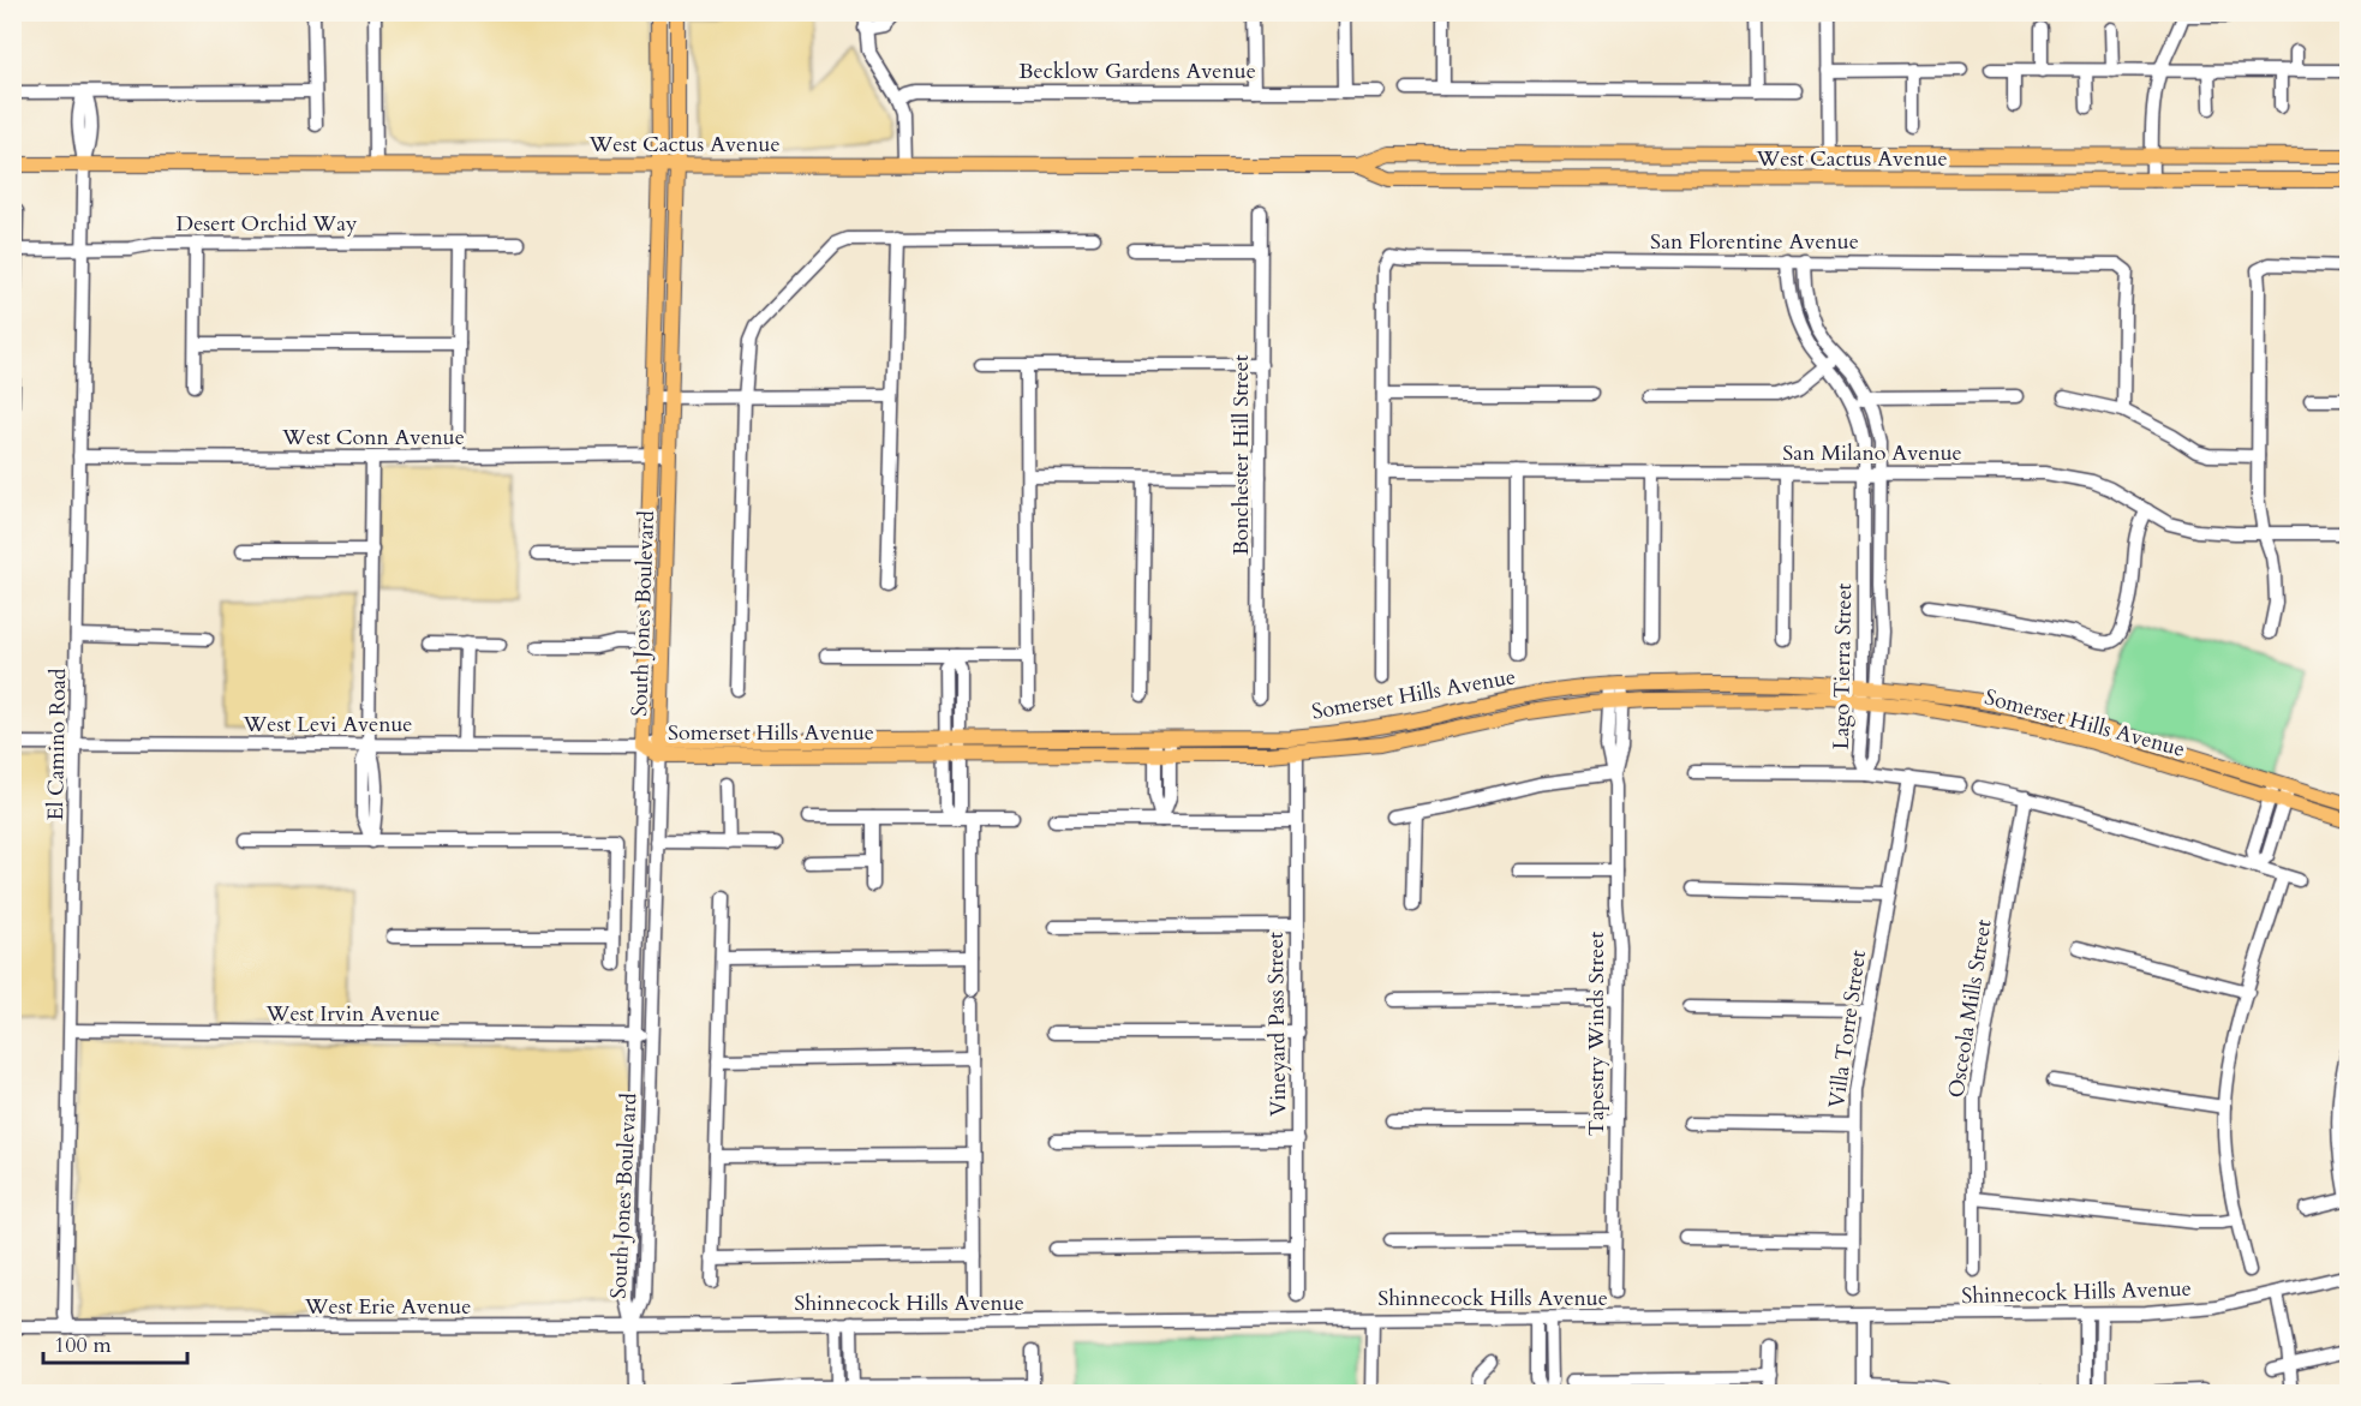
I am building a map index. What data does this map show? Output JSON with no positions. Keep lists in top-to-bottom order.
{
  "streets": {
    "main road": ["West Cactus Avenue", "South Jones Boulevard", "Somerset Hills Avenue"],
    "street": [
      "Becklow Gardens Avenue",
      "Desert Orchid Way",
      "San Florentine Avenue",
      "West Conn Avenue",
      "San Milano Avenue",
      "Bonchester Hill Street",
      "Lago Tierra Street",
      "West Levi Avenue",
      "El Camino Road",
      "Osceola Mills Street",
      "West Irvin Avenue",
      "Vineyard Pass Street",
      "Villa Torre Street",
      "Tapestry Winds Street",
      "Shinnecock Hills Avenue",
      "West Erie Avenue"
    ]
  },
  "crossings": [
    ["West Cactus Avenue", "South Jones Boulevard"],
    ["West Cactus Avenue", "El Camino Road"],
    ["Desert Orchid Way", "El Camino Road"],
    ["San Florentine Avenue", "Lago Tierra Street"],
    ["West Conn Avenue", "South Jones Boulevard"],
    ["West Conn Avenue", "El Camino Road"],
    ["San Milano Avenue", "Lago Tierra Street"],
    ["South Jones Boulevard", "Somerset Hills Avenue"],
    ["South Jones Boulevard", "West Levi Avenue"],
    ["South Jones Boulevard", "West Irvin Avenue"],
    ["South Jones Boulevard", "Shinnecock Hills Avenue"],
    ["South Jones Boulevard", "West Erie Avenue"],
    ["Lago Tierra Street", "Somerset Hills Avenue"],
    ["Somerset Hills Avenue", "West Levi Avenue"],
    ["Somerset Hills Avenue", "Vineyard Pass Street"],
    ["Somerset Hills Avenue", "Tapestry Winds Street"],
    ["West Levi Avenue", "El Camino Road"],
    ["El Camino Road", "West Irvin Avenue"],
    ["El Camino Road", "West Erie Avenue"],
    ["Shinnecock Hills Avenue", "West Erie Avenue"]
  ],
  "scale_bar": "100 m"
}
